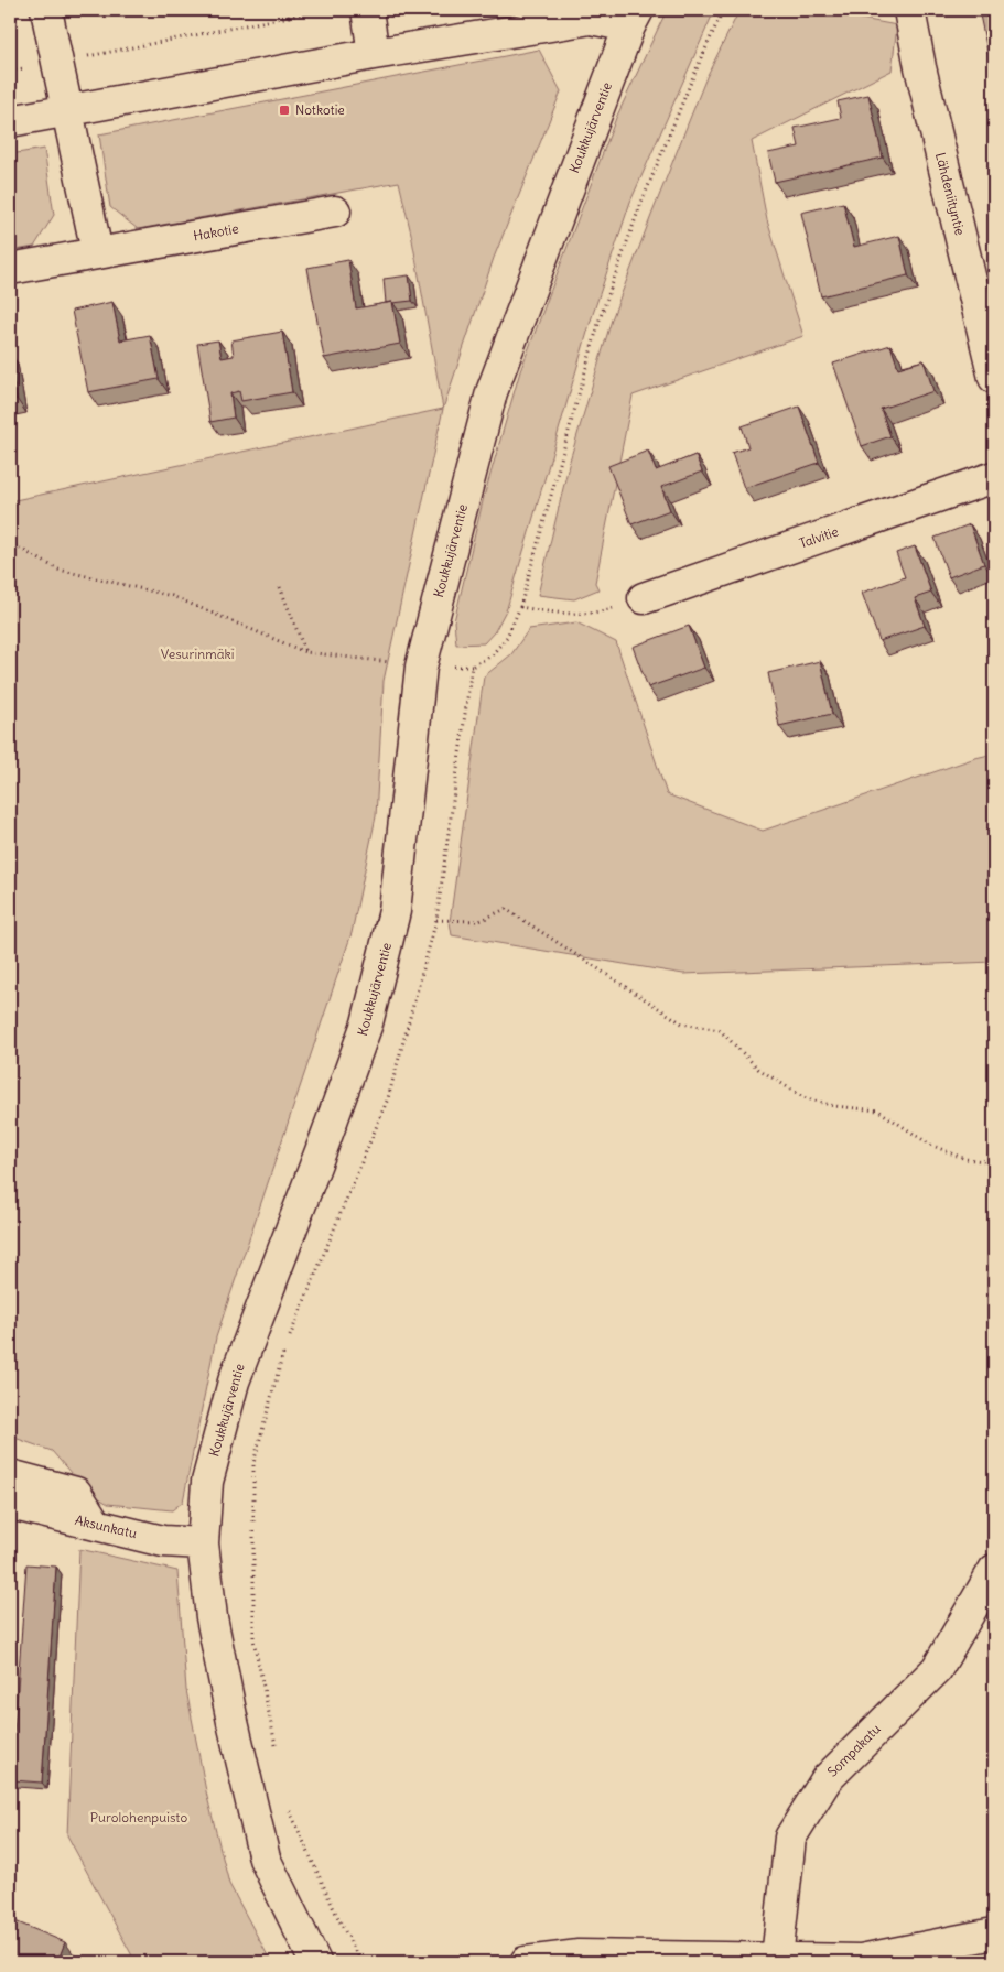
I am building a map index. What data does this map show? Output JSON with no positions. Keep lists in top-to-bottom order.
{
  "streets": {
    "street": [
      "Koukkujärventie",
      "Lähdeniityntie",
      "Hakotie",
      "Talvitie",
      "Aksunkatu",
      "Sompakatu"
    ]
  },
  "crossings": [
    ["Koukkujärventie", "Aksunkatu"]
  ],
  "parks": ["Vesurinmäki", "Purolohenpuisto"],
  "places": {
    "transit": ["Notkotie"]
  }
}
